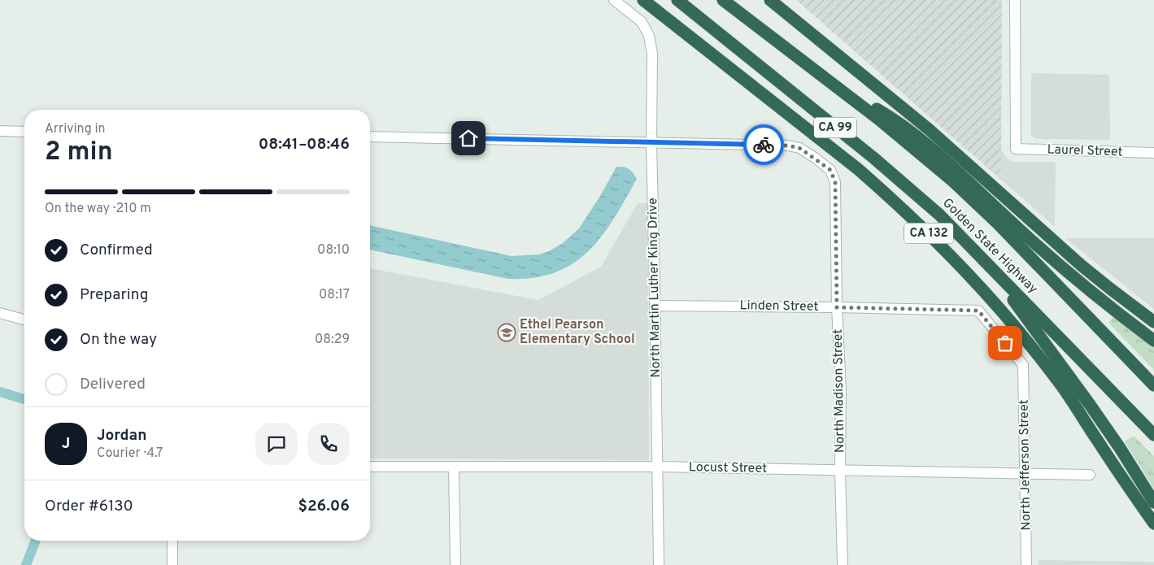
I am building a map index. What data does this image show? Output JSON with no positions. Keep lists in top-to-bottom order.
{
  "streets": {
    "highway": ["CA 99", "CA 132", "Golden State Highway"],
    "street": [
      "Laurel Street",
      "North Martin Luther King Drive",
      "Linden Street",
      "North Madison Street",
      "North Jefferson Street",
      "Locust Street"
    ]
  },
  "crossings": [
    ["North Martin Luther King Drive", "Linden Street"],
    ["North Martin Luther King Drive", "North Madison Street"],
    ["North Martin Luther King Drive", "Locust Street"],
    ["Linden Street", "North Madison Street"],
    ["Linden Street", "North Jefferson Street"],
    ["North Madison Street", "Locust Street"],
    ["North Jefferson Street", "Locust Street"]
  ],
  "places": {
    "school or university": ["Ethel Pearson Elementary School"]
  },
  "page": {
    "heading": ["2 min", "Arriving in", "08:41–08:46"],
    "panel": [
      "Jordan",
      "Courier · 4.7",
      "Order #6130",
      "$26.06"
    ],
    "bar": "On the way · 210 m",
    "list": [
      ["Confirmed", "08:10"],
      ["Preparing", "08:17"],
      ["On the way", "08:29"],
      "Delivered"
    ],
    "round": "J"
  }
}
